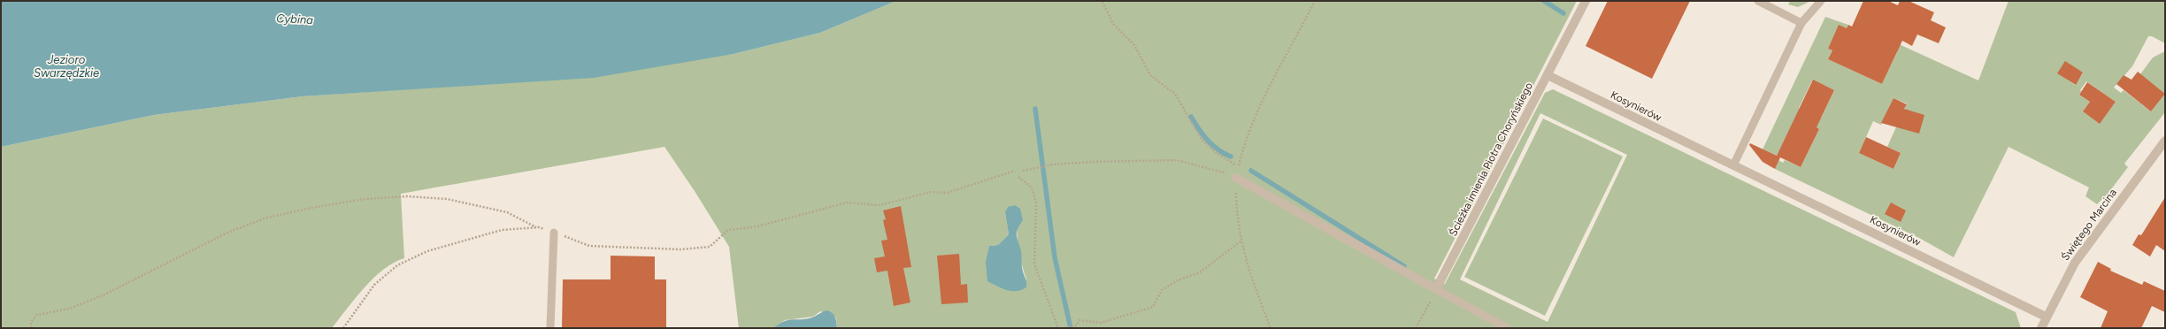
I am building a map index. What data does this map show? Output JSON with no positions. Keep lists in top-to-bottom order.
{
  "streets": {
    "street": ["Kosynierów", "Ścieżka imienia Piotra Choryńskiego", "Świętego Marcina"]
  },
  "crossings": [
    ["Kosynierów", "Ścieżka imienia Piotra Choryńskiego"],
    ["Kosynierów", "Świętego Marcina"]
  ],
  "water": ["Cybina", "Jezioro Swarzędzkie"]
}
